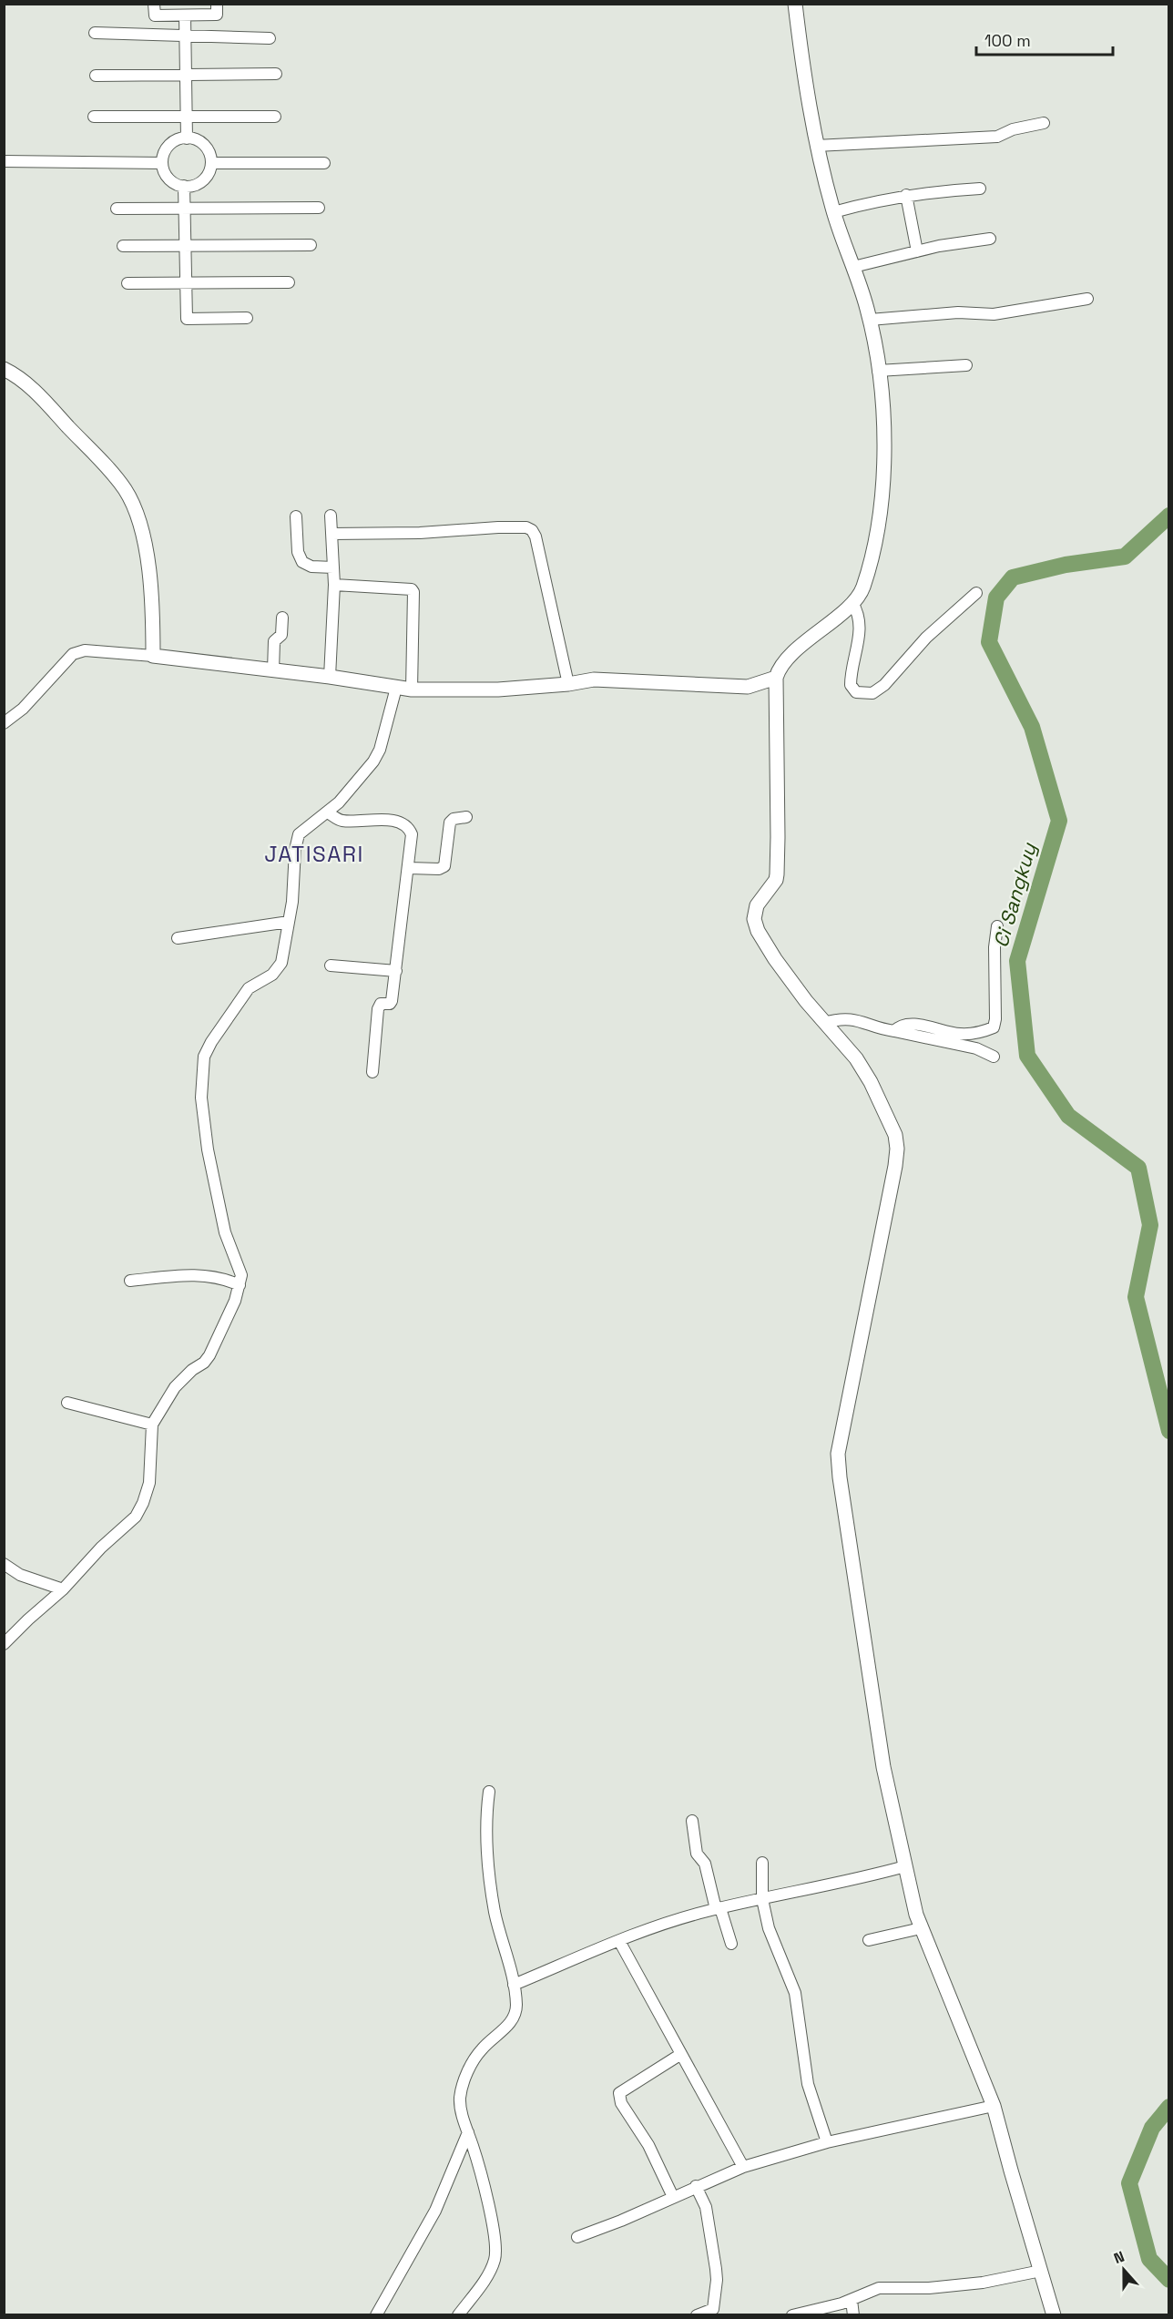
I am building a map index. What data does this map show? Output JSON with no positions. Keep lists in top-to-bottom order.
{
  "districts": ["JATISARI"],
  "water": ["Ci Sangkuy"],
  "scale_bar": "100 m",
  "north": "top"
}
